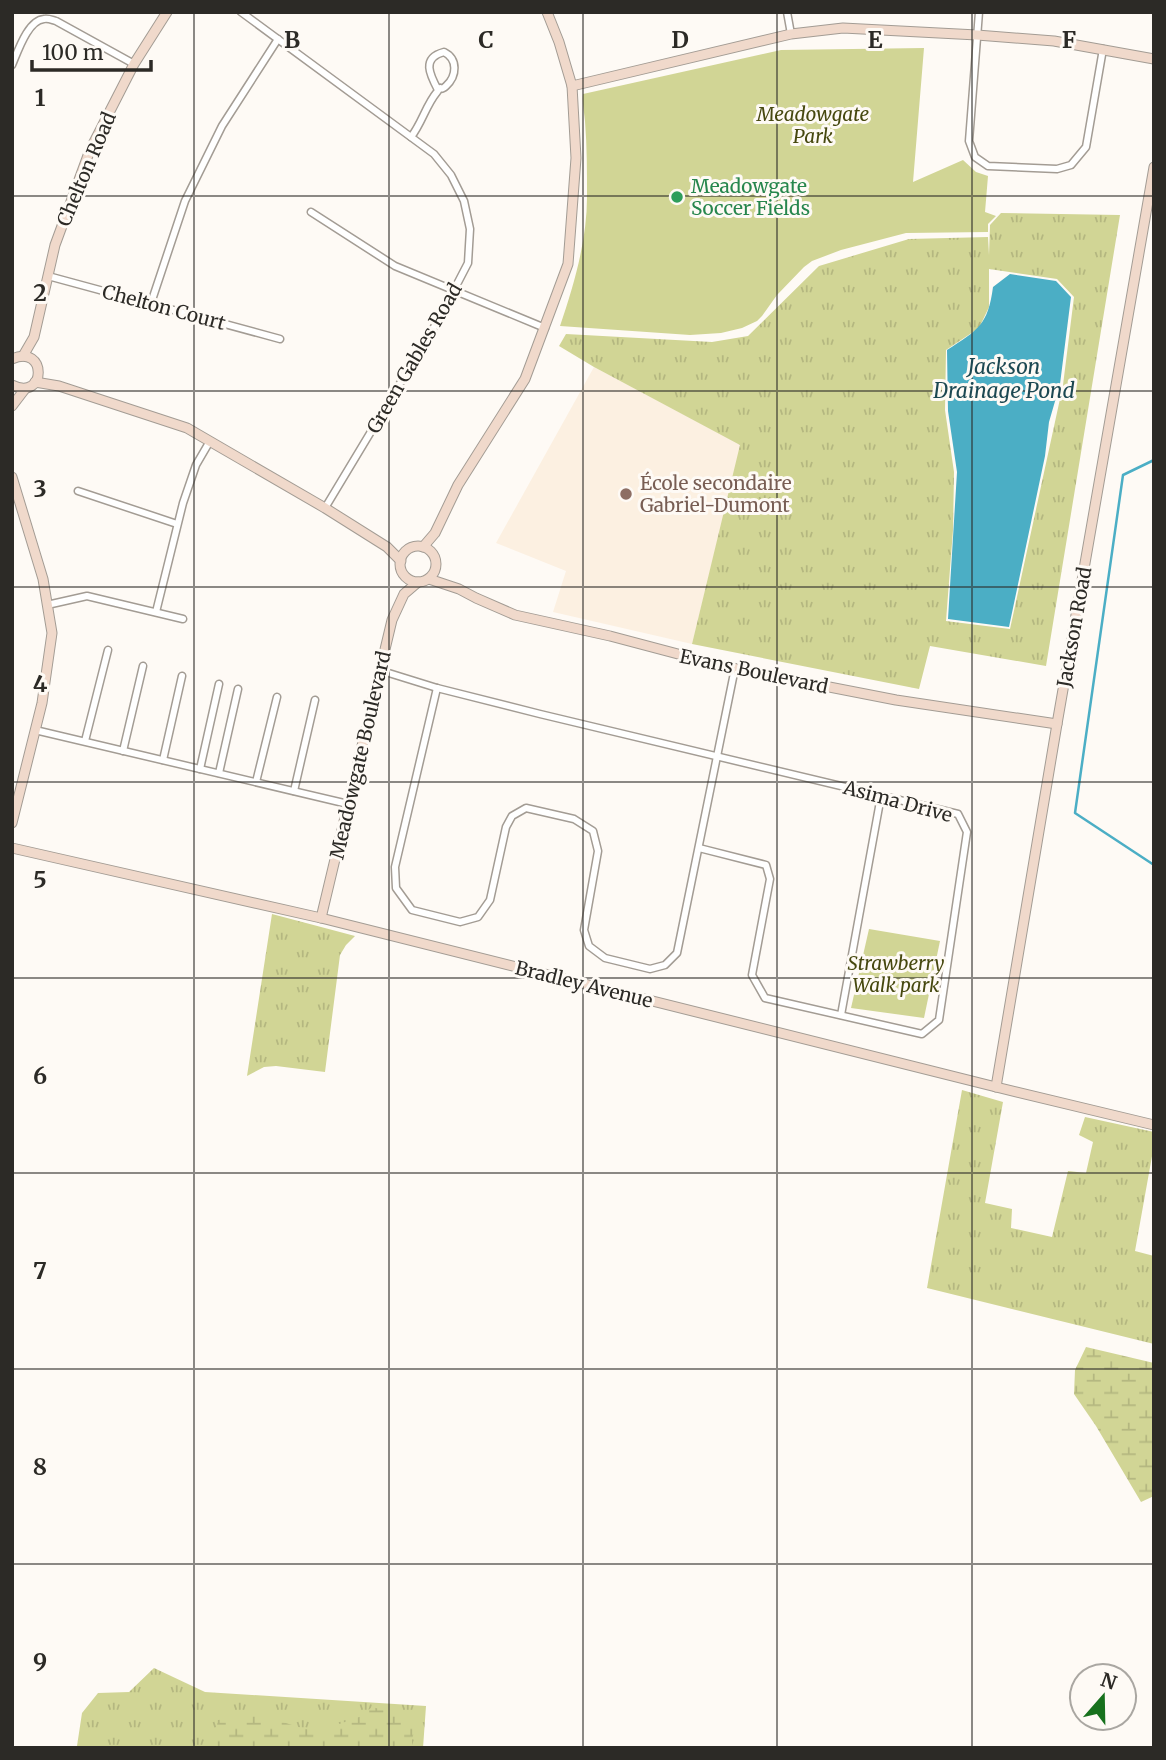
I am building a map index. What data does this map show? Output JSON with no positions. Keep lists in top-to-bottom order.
{
  "streets": {
    "street": [
      "Chelton Road",
      "Chelton Court",
      "Green Gables Road",
      "Jackson Road",
      "Evans Boulevard",
      "Meadowgate Boulevard",
      "Asima Drive",
      "Bradley Avenue"
    ]
  },
  "crossings": [
    ["Chelton Road", "Chelton Court"],
    ["Jackson Road", "Evans Boulevard"],
    ["Jackson Road", "Bradley Avenue"],
    ["Evans Boulevard", "Meadowgate Boulevard"],
    ["Meadowgate Boulevard", "Asima Drive"],
    ["Meadowgate Boulevard", "Bradley Avenue"]
  ],
  "water": ["Jackson Drainage Pond"],
  "parks": ["Meadowgate Park", "Strawberry Walk park"],
  "places": ["Meadowgate Soccer Fields", "École secondaire Gabriel-Dumont"],
  "scale_bar": "100 m",
  "north": "top",
  "grid": {
    "columns": [
      "B",
      "C",
      "D",
      "E",
      "F"
    ],
    "rows": [
      "1",
      "2",
      "3",
      "4",
      "5",
      "6",
      "7",
      "8",
      "9"
    ]
  }
}
